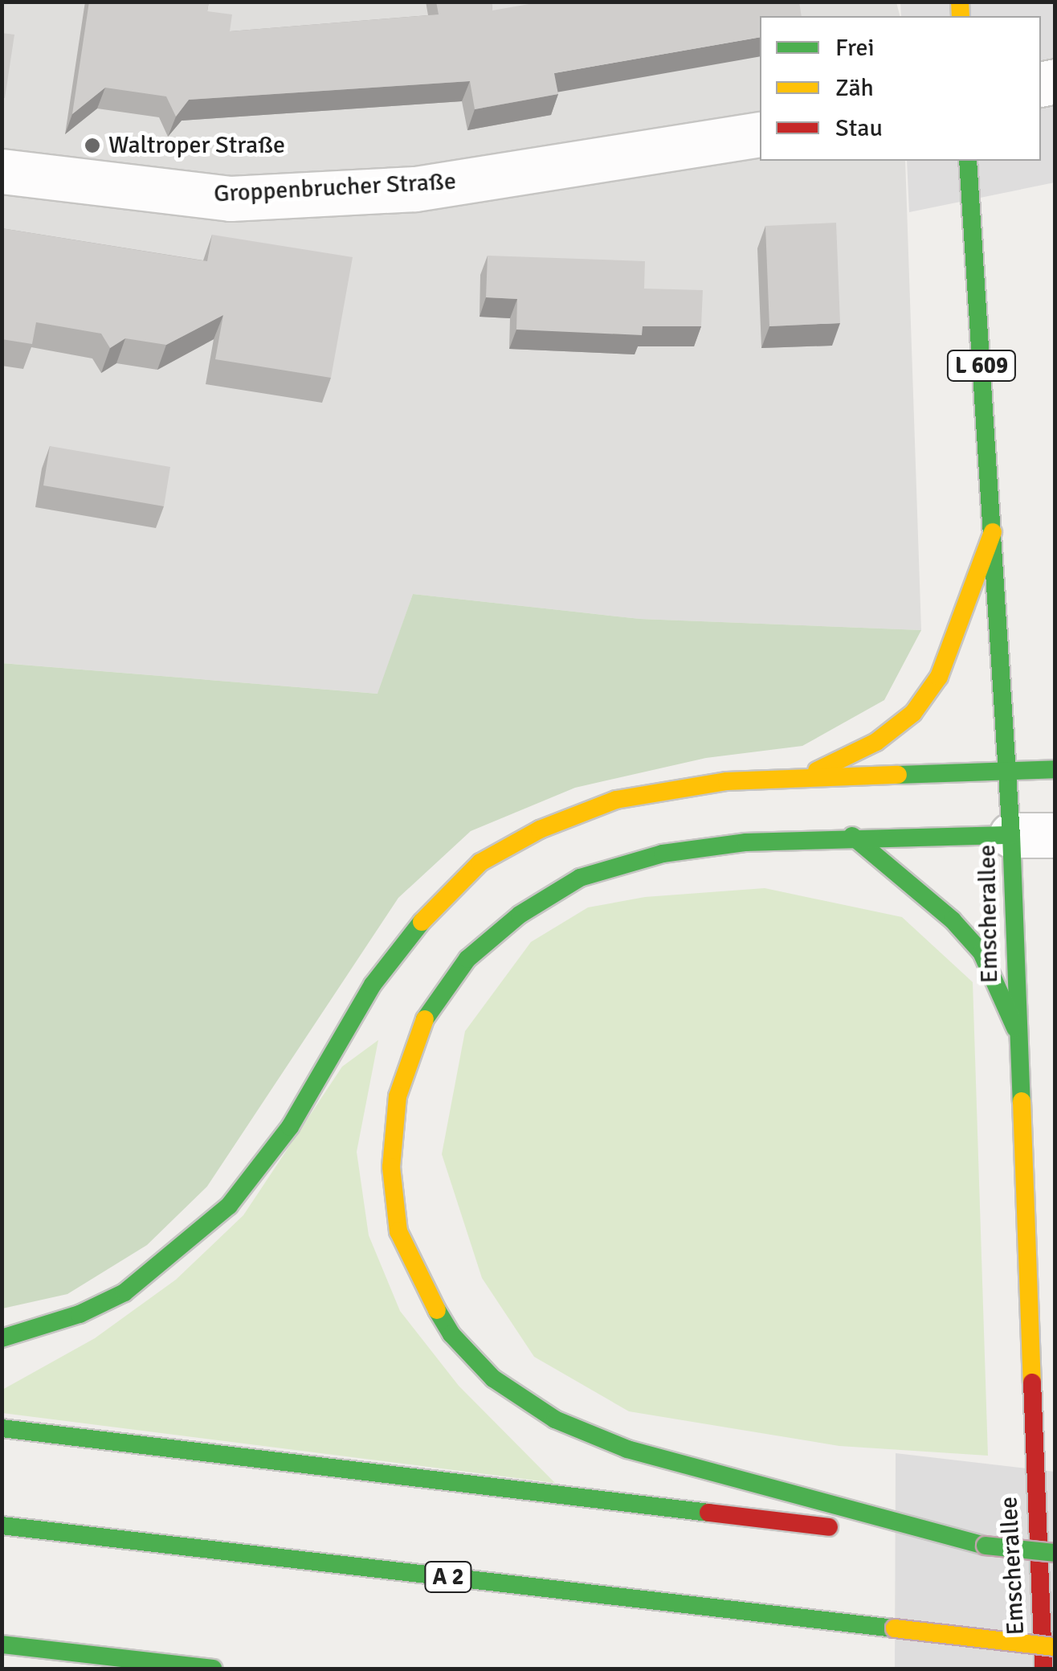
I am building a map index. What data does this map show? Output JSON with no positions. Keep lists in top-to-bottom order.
{
  "streets": {
    "main road": ["L 609", "Emscherallee", "A 2"],
    "street": ["Groppenbrucher Straße"]
  },
  "places": ["Waltroper Straße"],
  "legend": ["Frei", "Zäh", "Stau"]
}
